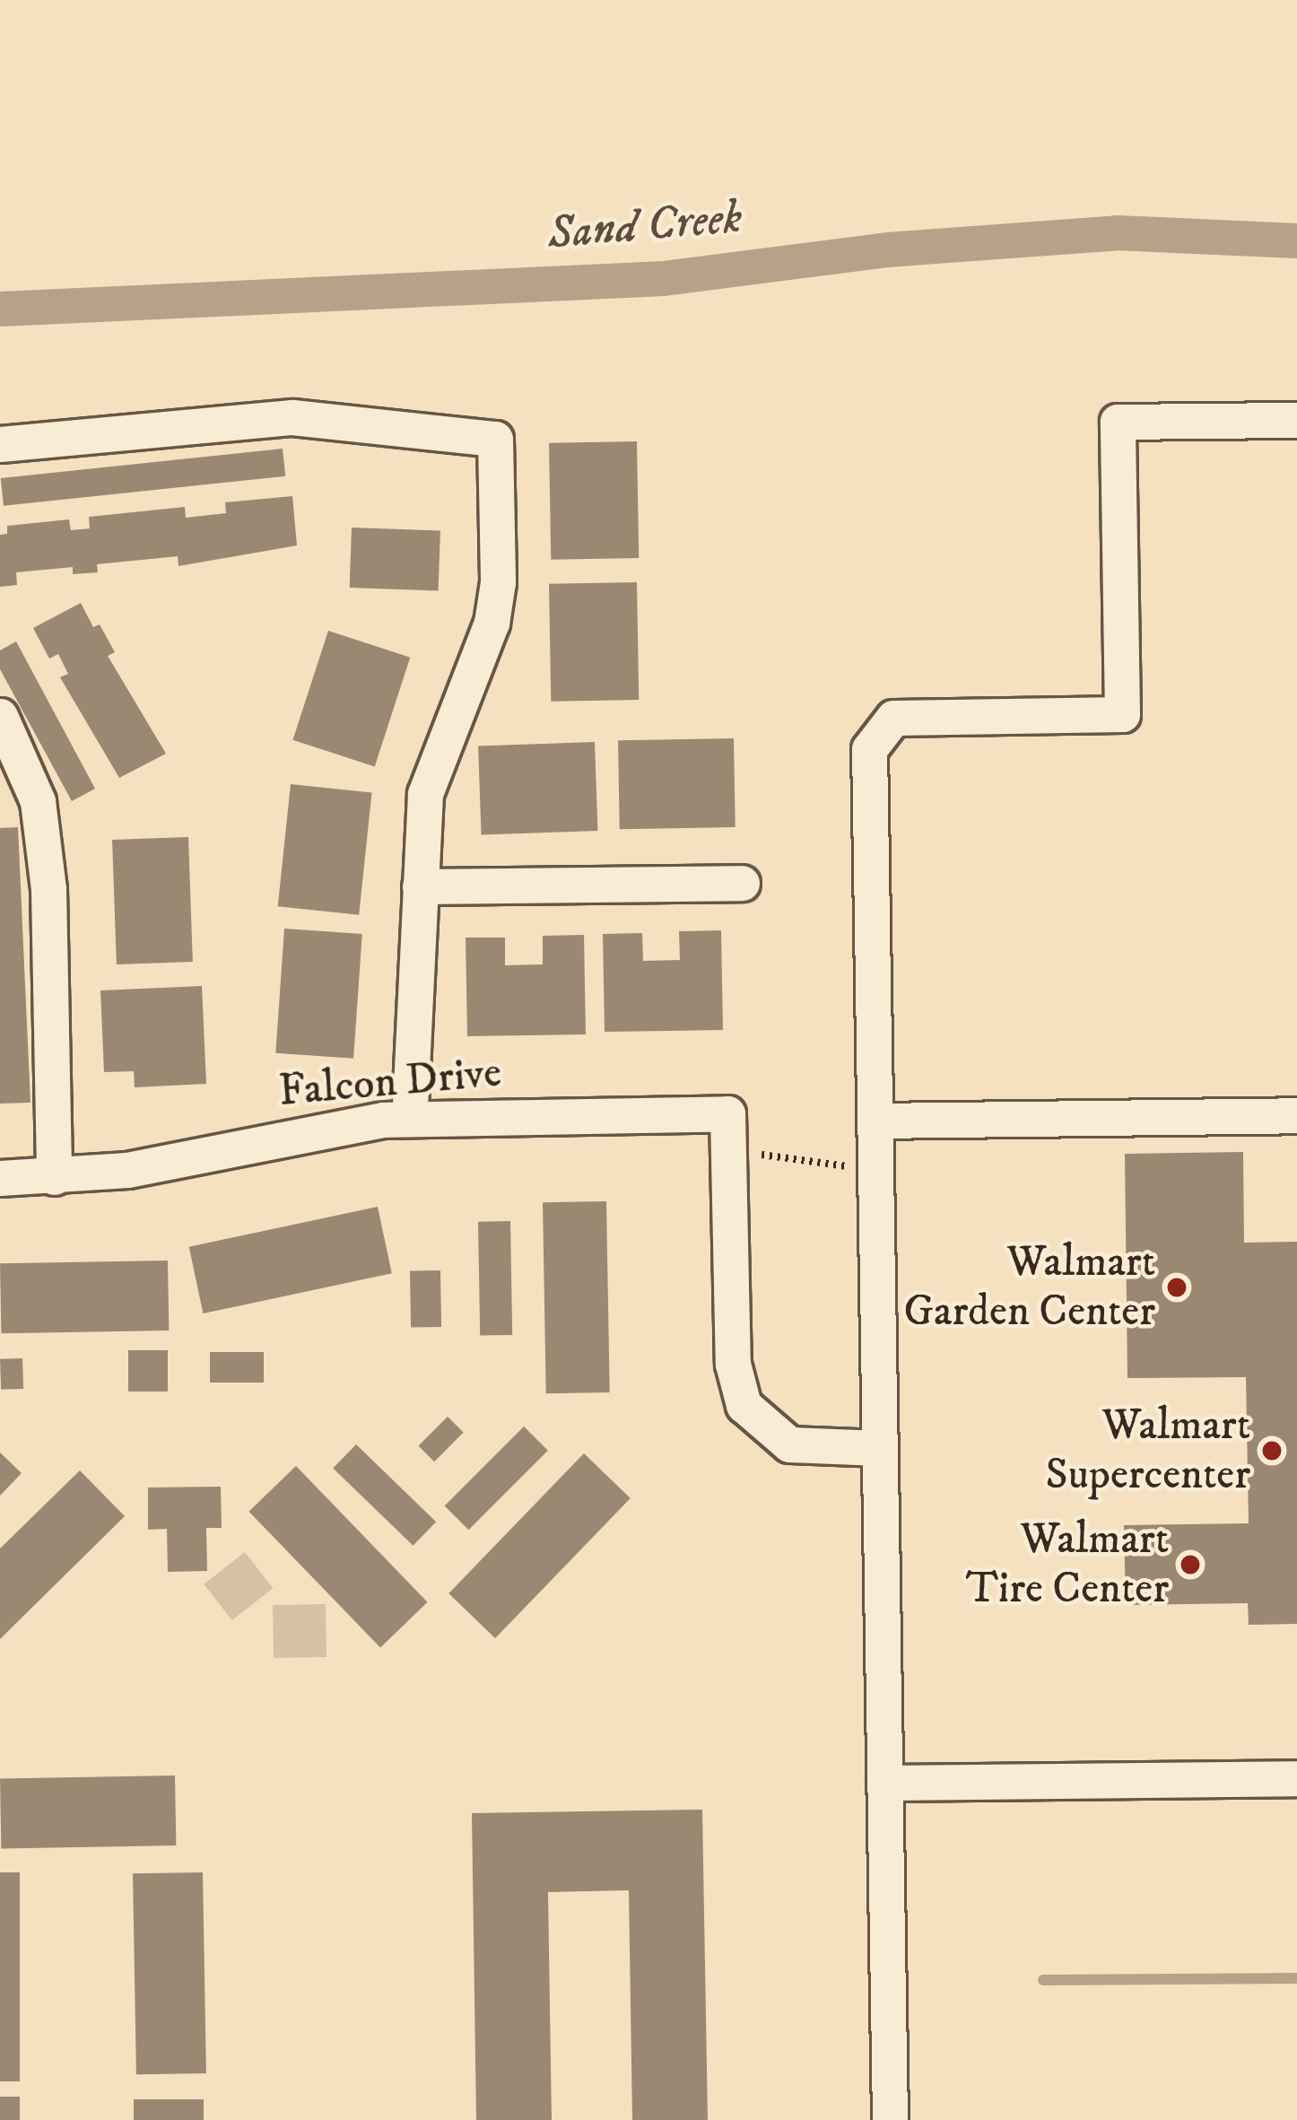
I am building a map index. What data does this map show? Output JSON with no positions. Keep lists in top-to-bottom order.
{
  "streets": {
    "street": ["Falcon Drive"]
  },
  "water": ["Sand Creek"],
  "places": ["Walmart Garden Center", "Walmart Supercenter", "Walmart Tire Center"]
}
